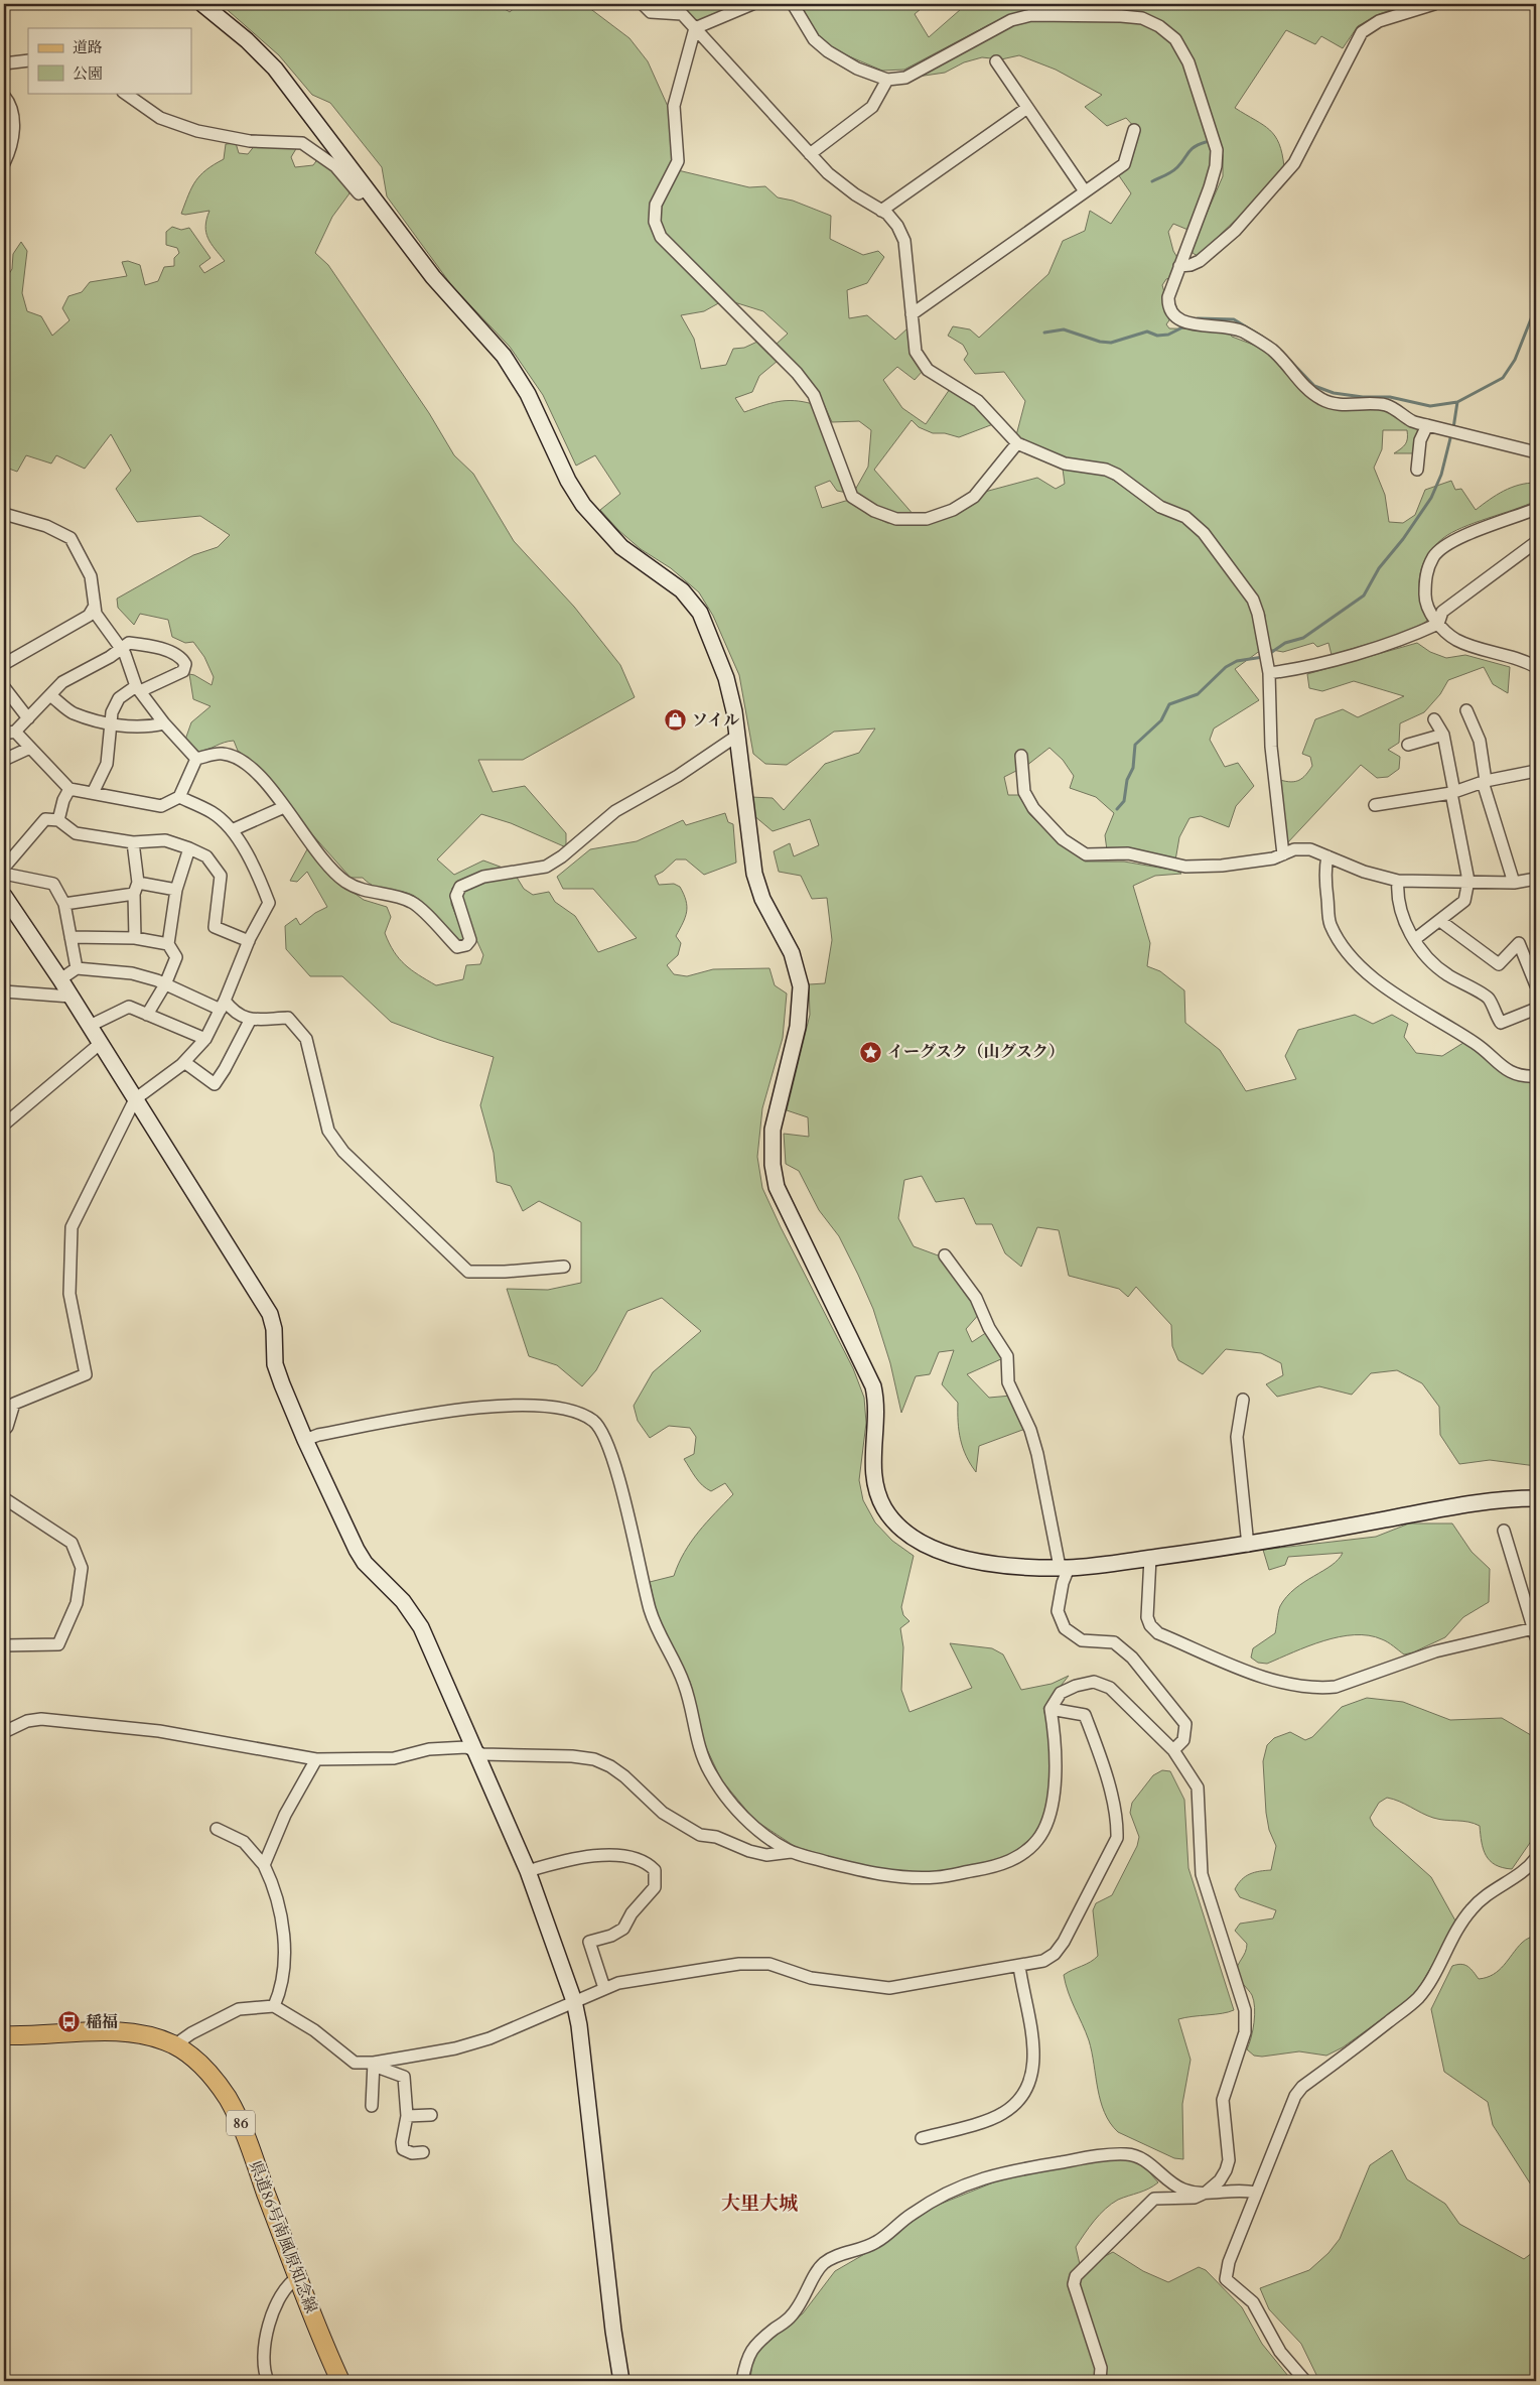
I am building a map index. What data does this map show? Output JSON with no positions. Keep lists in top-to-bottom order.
{
  "streets": {
    "main road": ["86", "県道86号南風原知念線"]
  },
  "districts": ["大里大城"],
  "places": {
    "shop": ["ソイル"],
    "place": ["イーグスク（山グスク）"],
    "bus stop": ["稲福"]
  },
  "legend": ["道路", "公園"]
}
